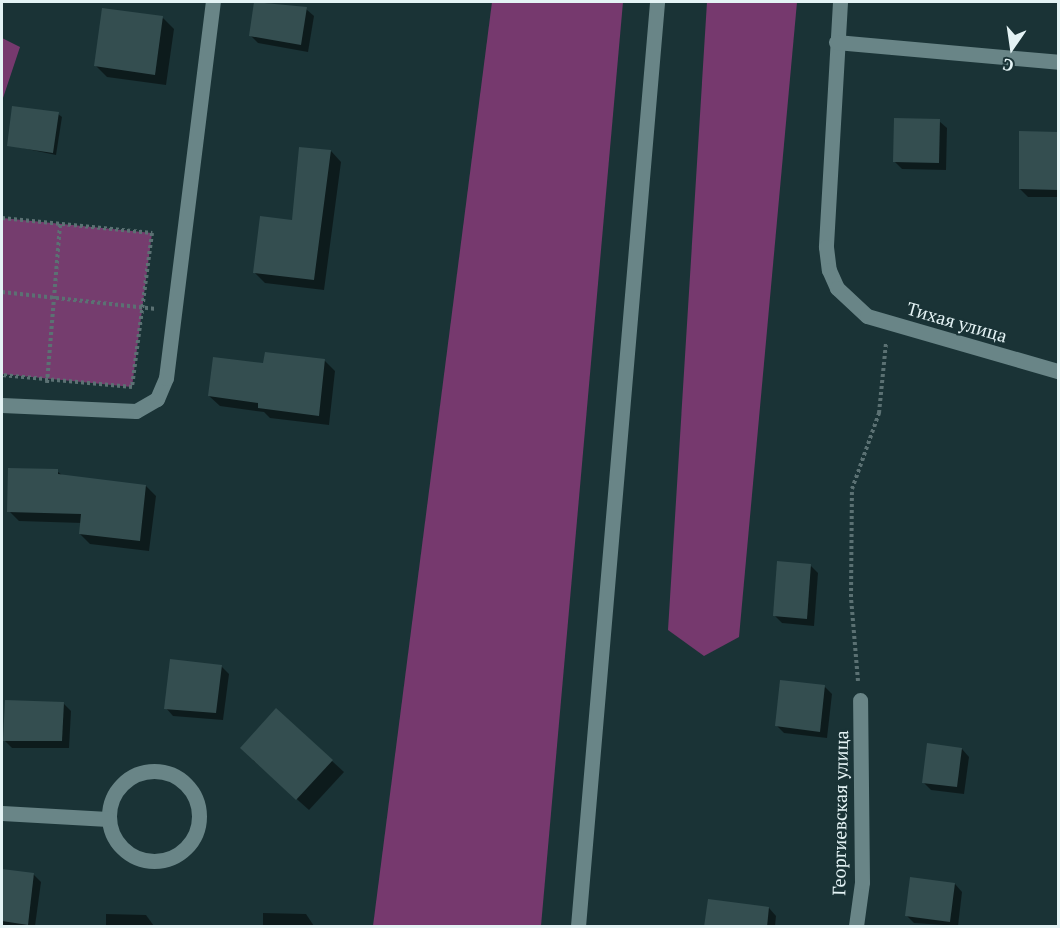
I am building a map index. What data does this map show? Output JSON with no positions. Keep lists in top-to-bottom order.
{
  "streets": {
    "street": ["Тихая улица", "Георгиевская улица"]
  },
  "north": "bottom"
}
